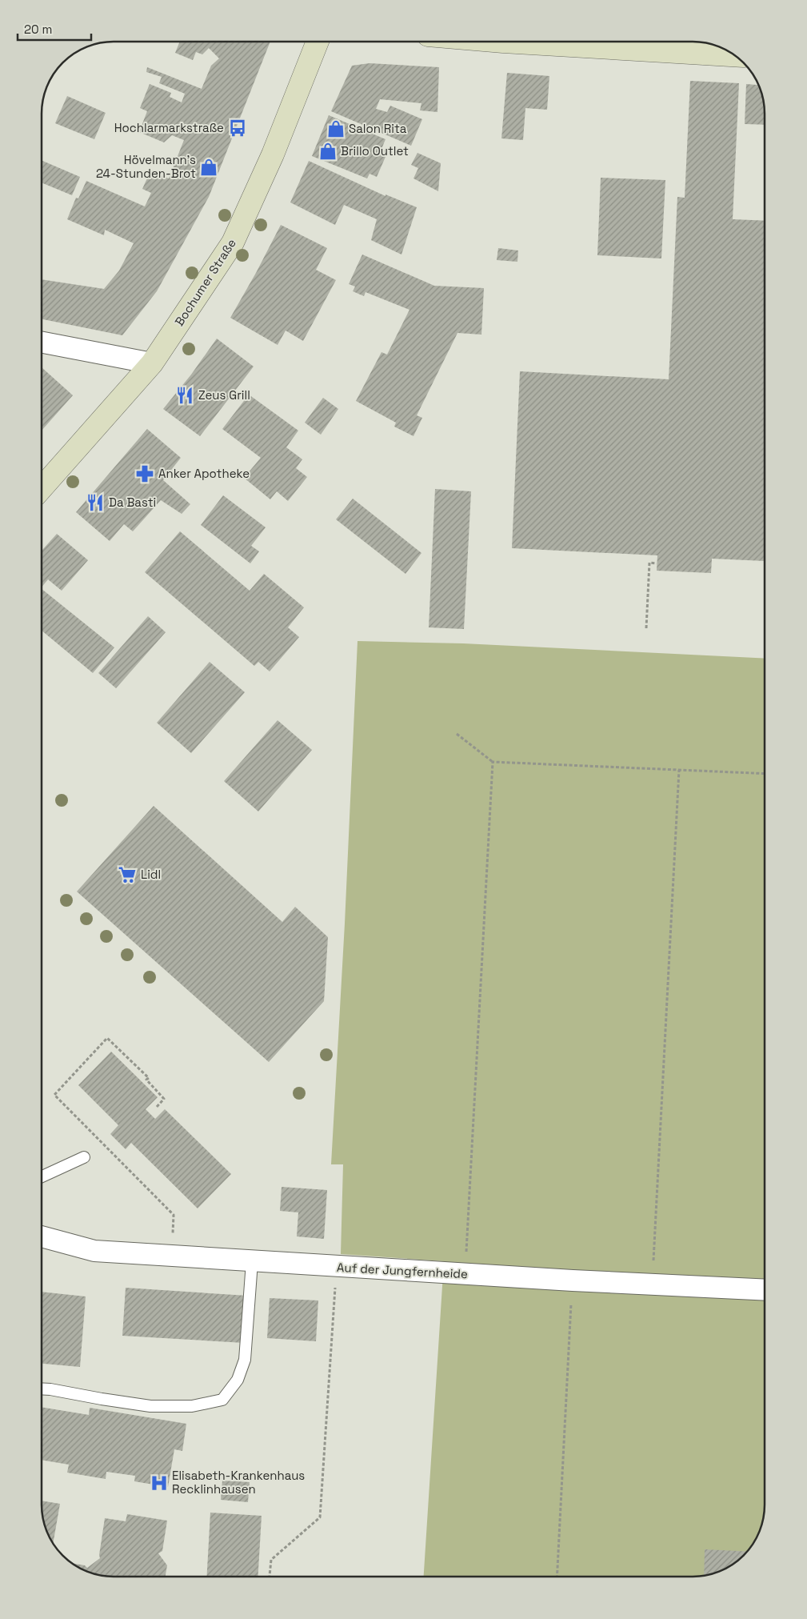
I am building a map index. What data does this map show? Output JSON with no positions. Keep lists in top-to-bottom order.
{
  "streets": {
    "main road": ["Bochumer Straße"],
    "street": ["Auf der Jungfernheide"]
  },
  "places": {
    "bus stop": ["Hochlarmarkstraße"],
    "shop": ["Salon Rita", "Brillo Outlet", "Hövelmann's 24-Stunden-Brot"],
    "restaurant": ["Zeus Grill", "Da Basti"],
    "pharmacy": ["Anker Apotheke"],
    "supermarket": ["Lidl"],
    "hospital": ["Elisabeth-Krankenhaus Recklinhausen"]
  },
  "scale_bar": "20 m"
}
